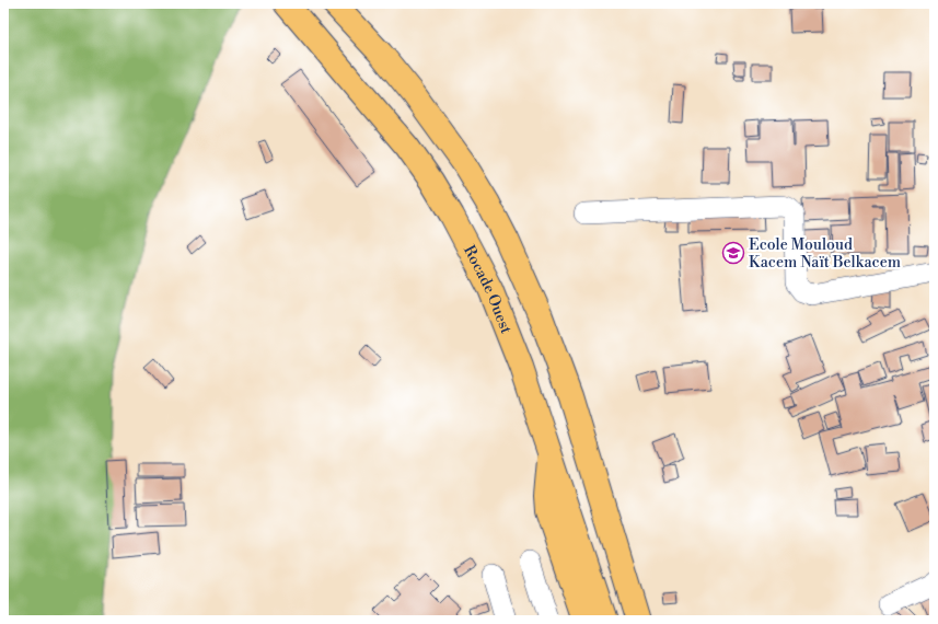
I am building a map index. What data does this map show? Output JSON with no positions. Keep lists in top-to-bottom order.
{
  "streets": {
    "highway": ["Rocade Ouest"]
  },
  "places": {
    "school or university": ["Ecole Mouloud Kacem Naït Belkacem"]
  }
}
